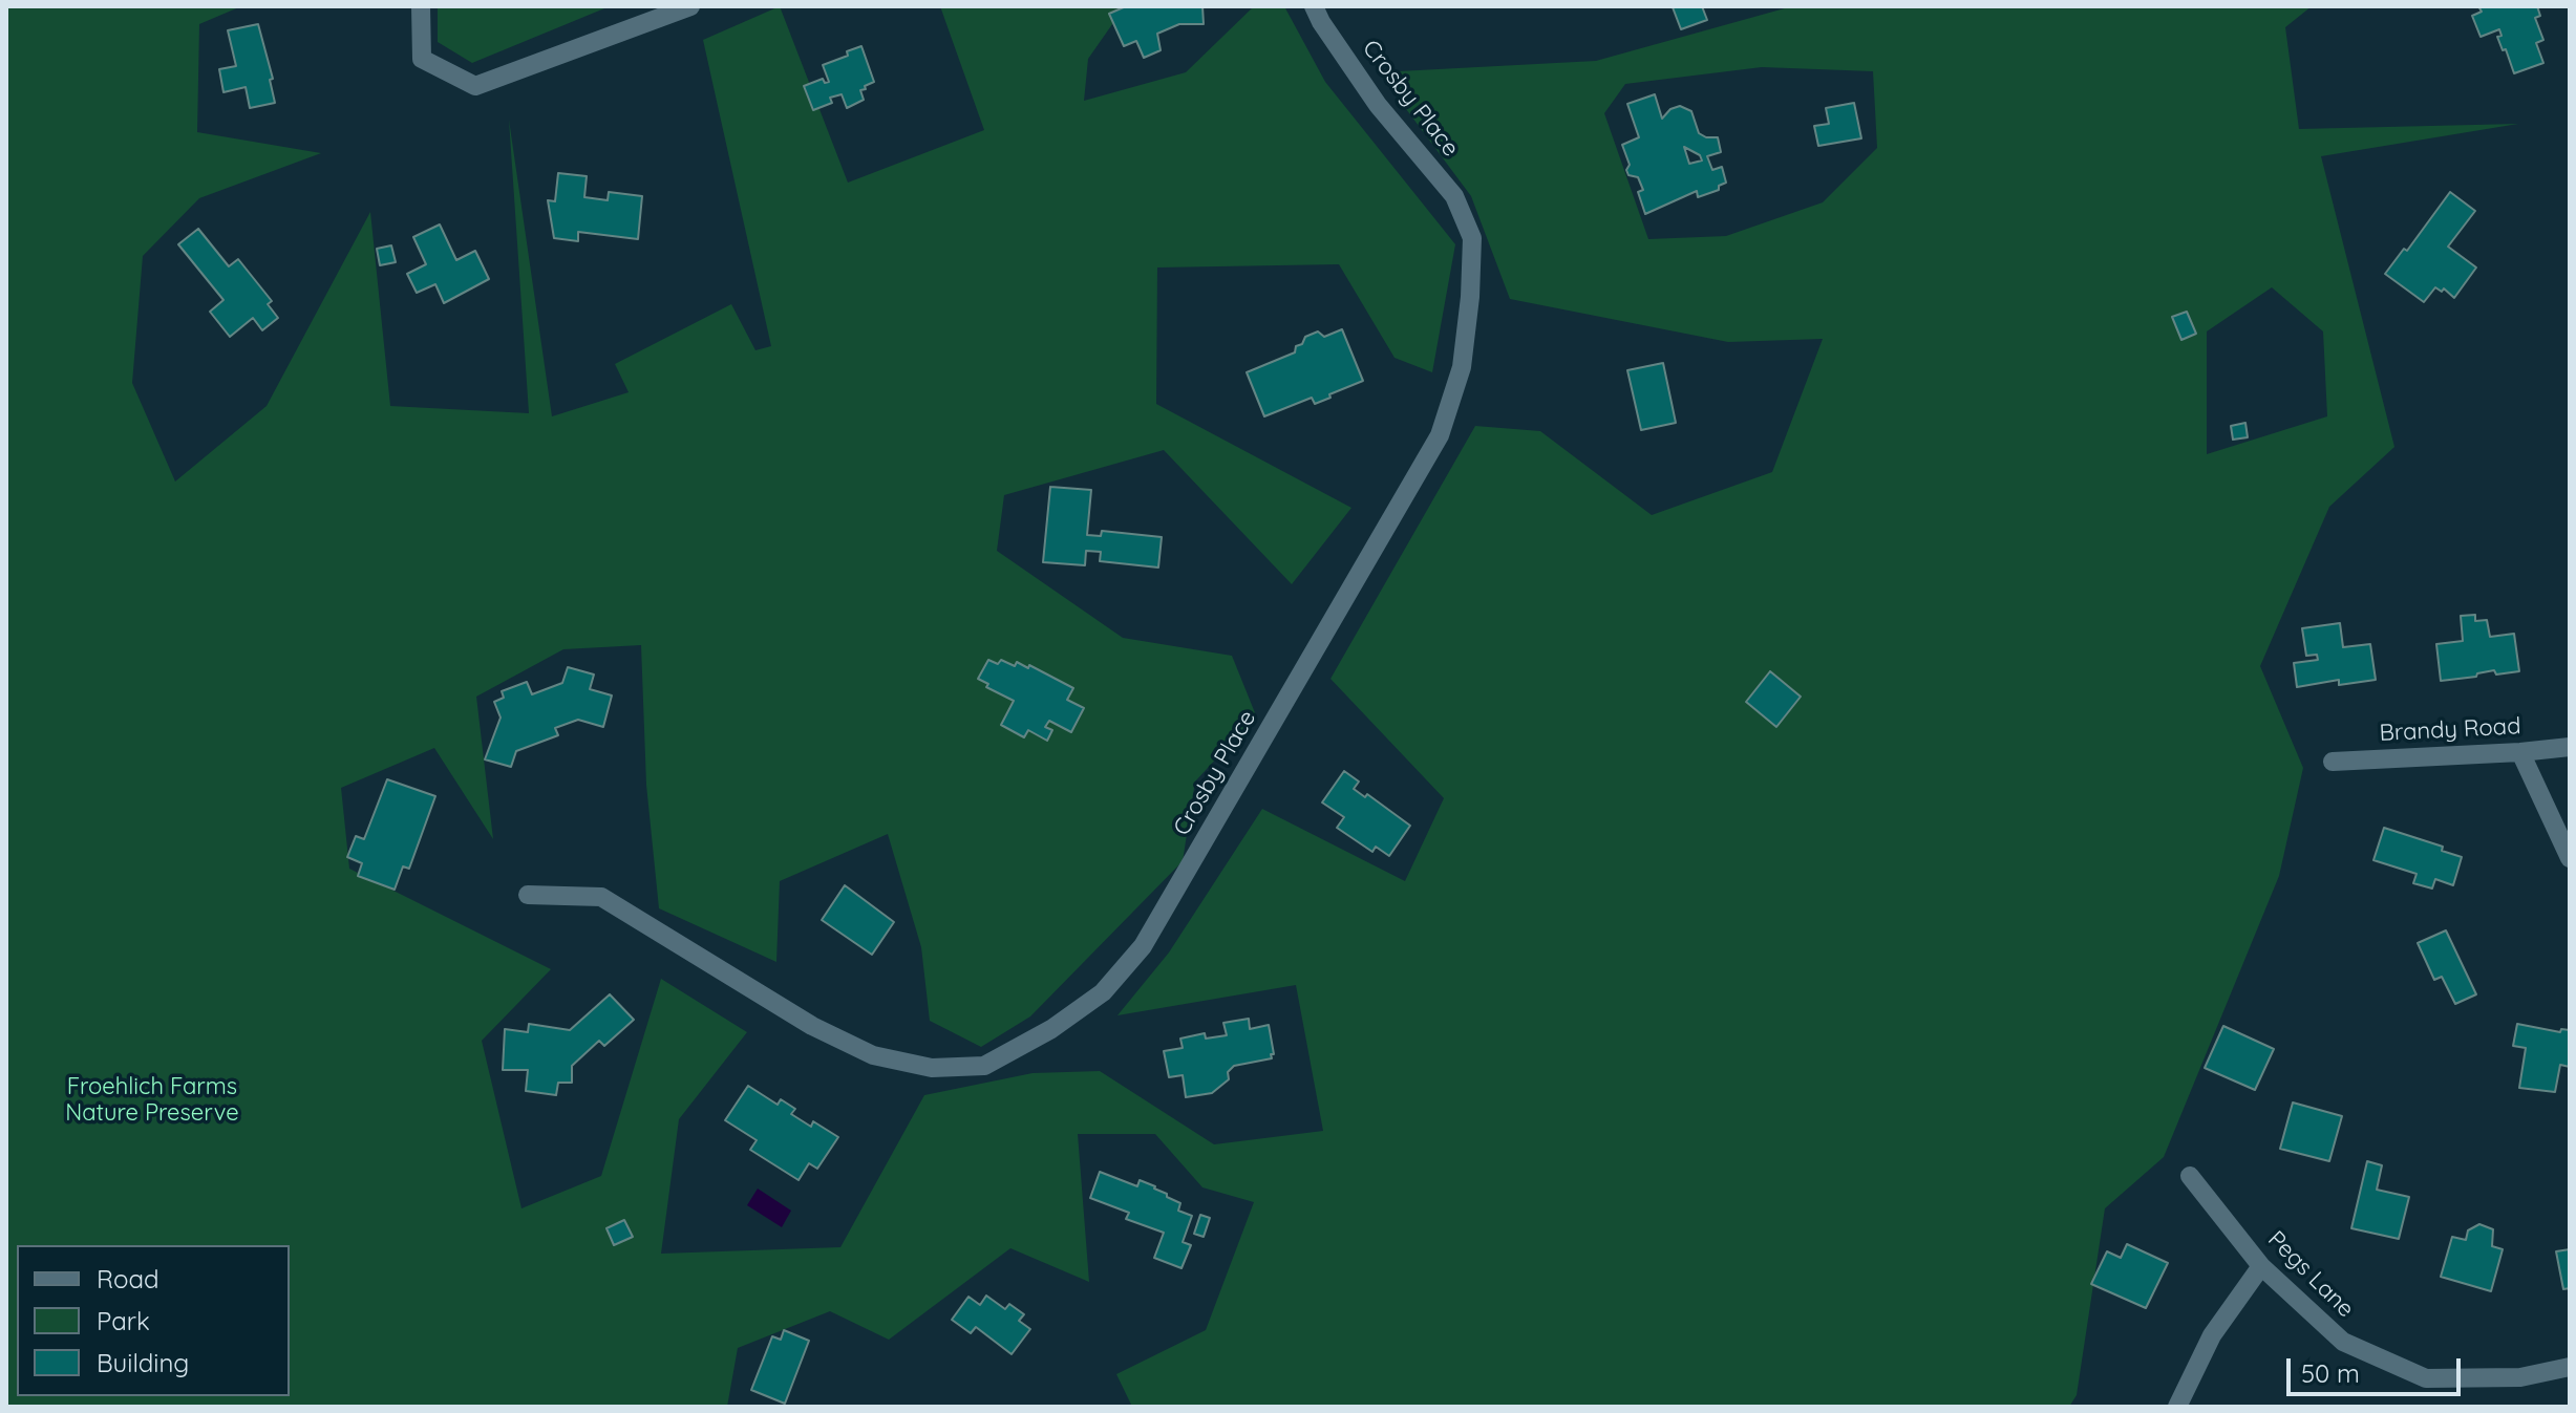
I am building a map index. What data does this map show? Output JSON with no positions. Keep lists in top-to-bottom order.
{
  "streets": {
    "street": ["Crosby Place", "Brandy Road", "Pegs Lane"]
  },
  "parks": ["Froehlich Farms Nature Preserve"],
  "legend": ["Road", "Park", "Building"],
  "scale_bar": "50 m"
}
